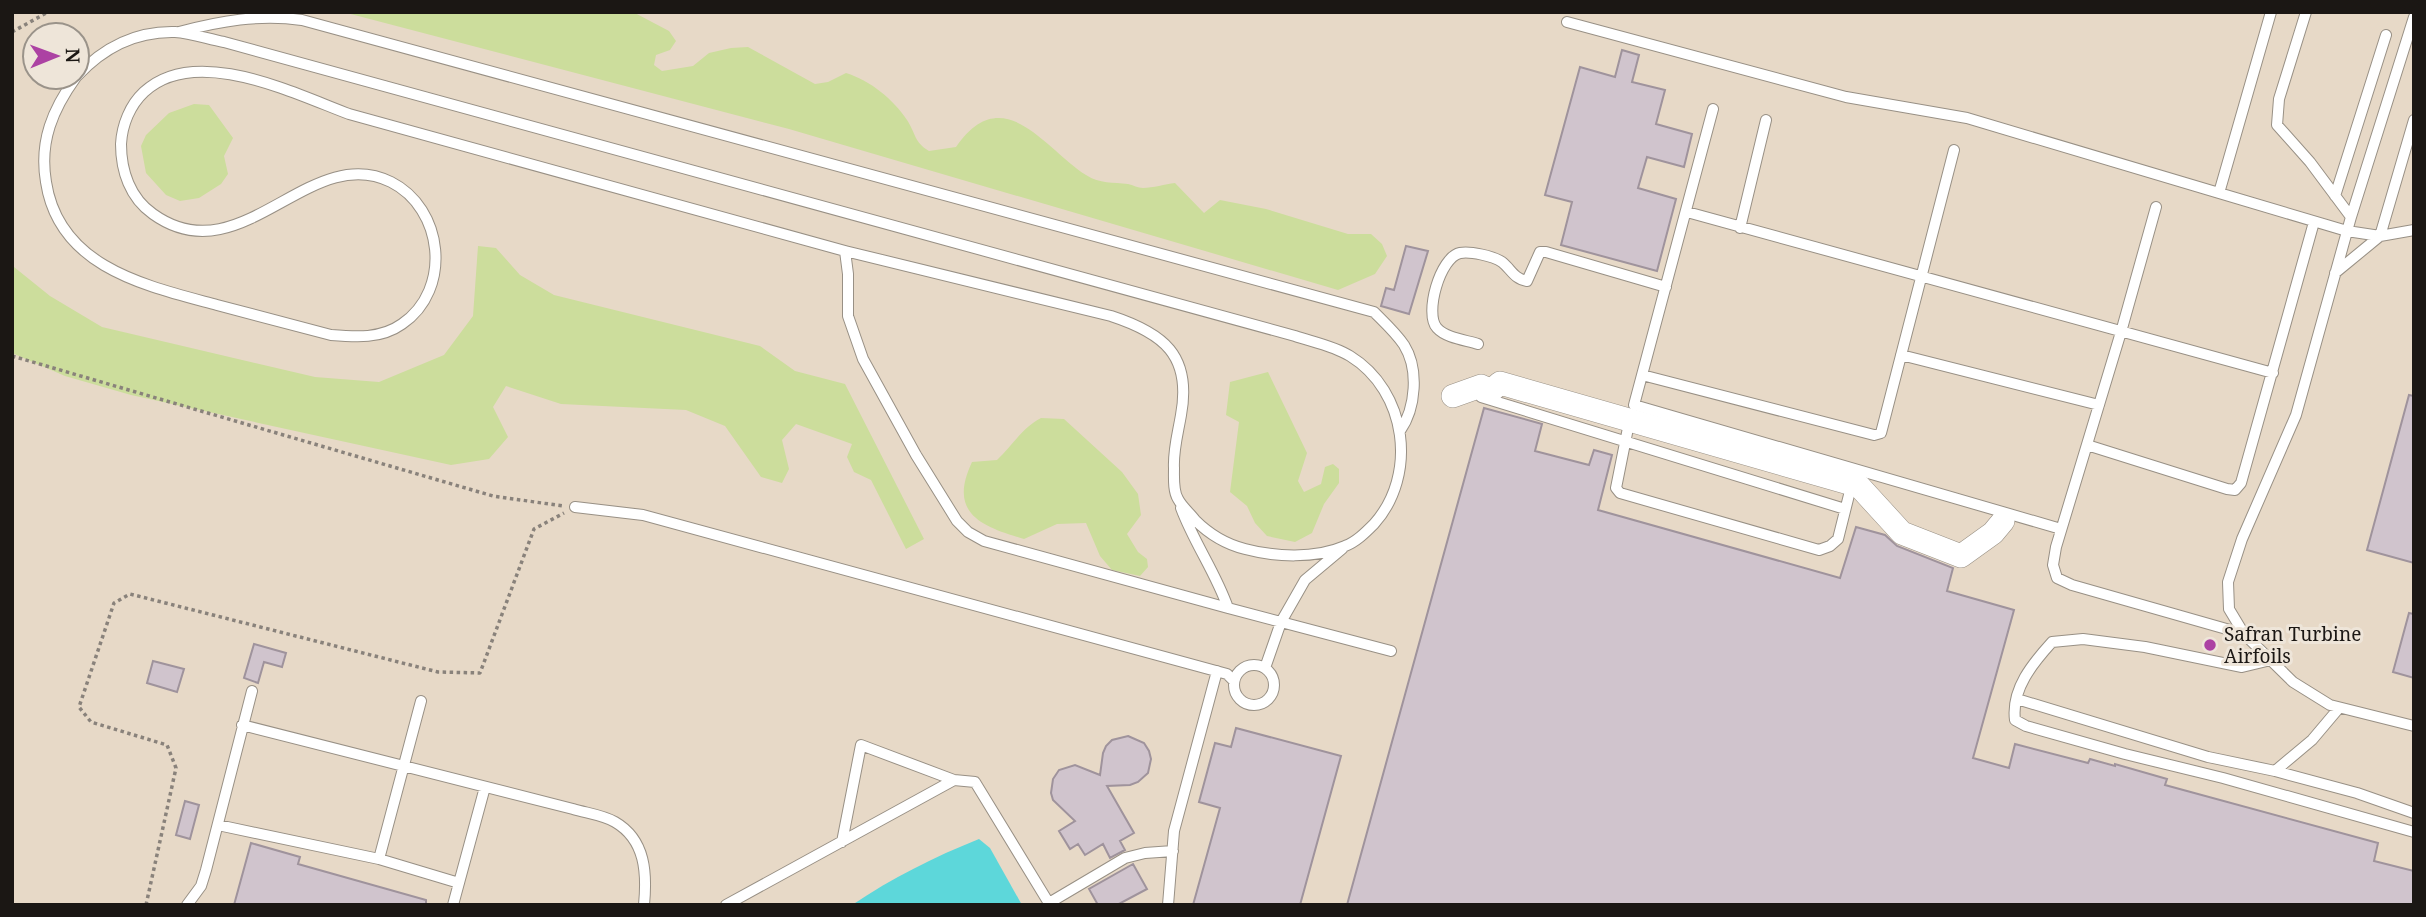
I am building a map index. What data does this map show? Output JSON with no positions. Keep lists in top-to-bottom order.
{
  "places": ["Safran Turbine Airfoils"],
  "north": "right"
}
